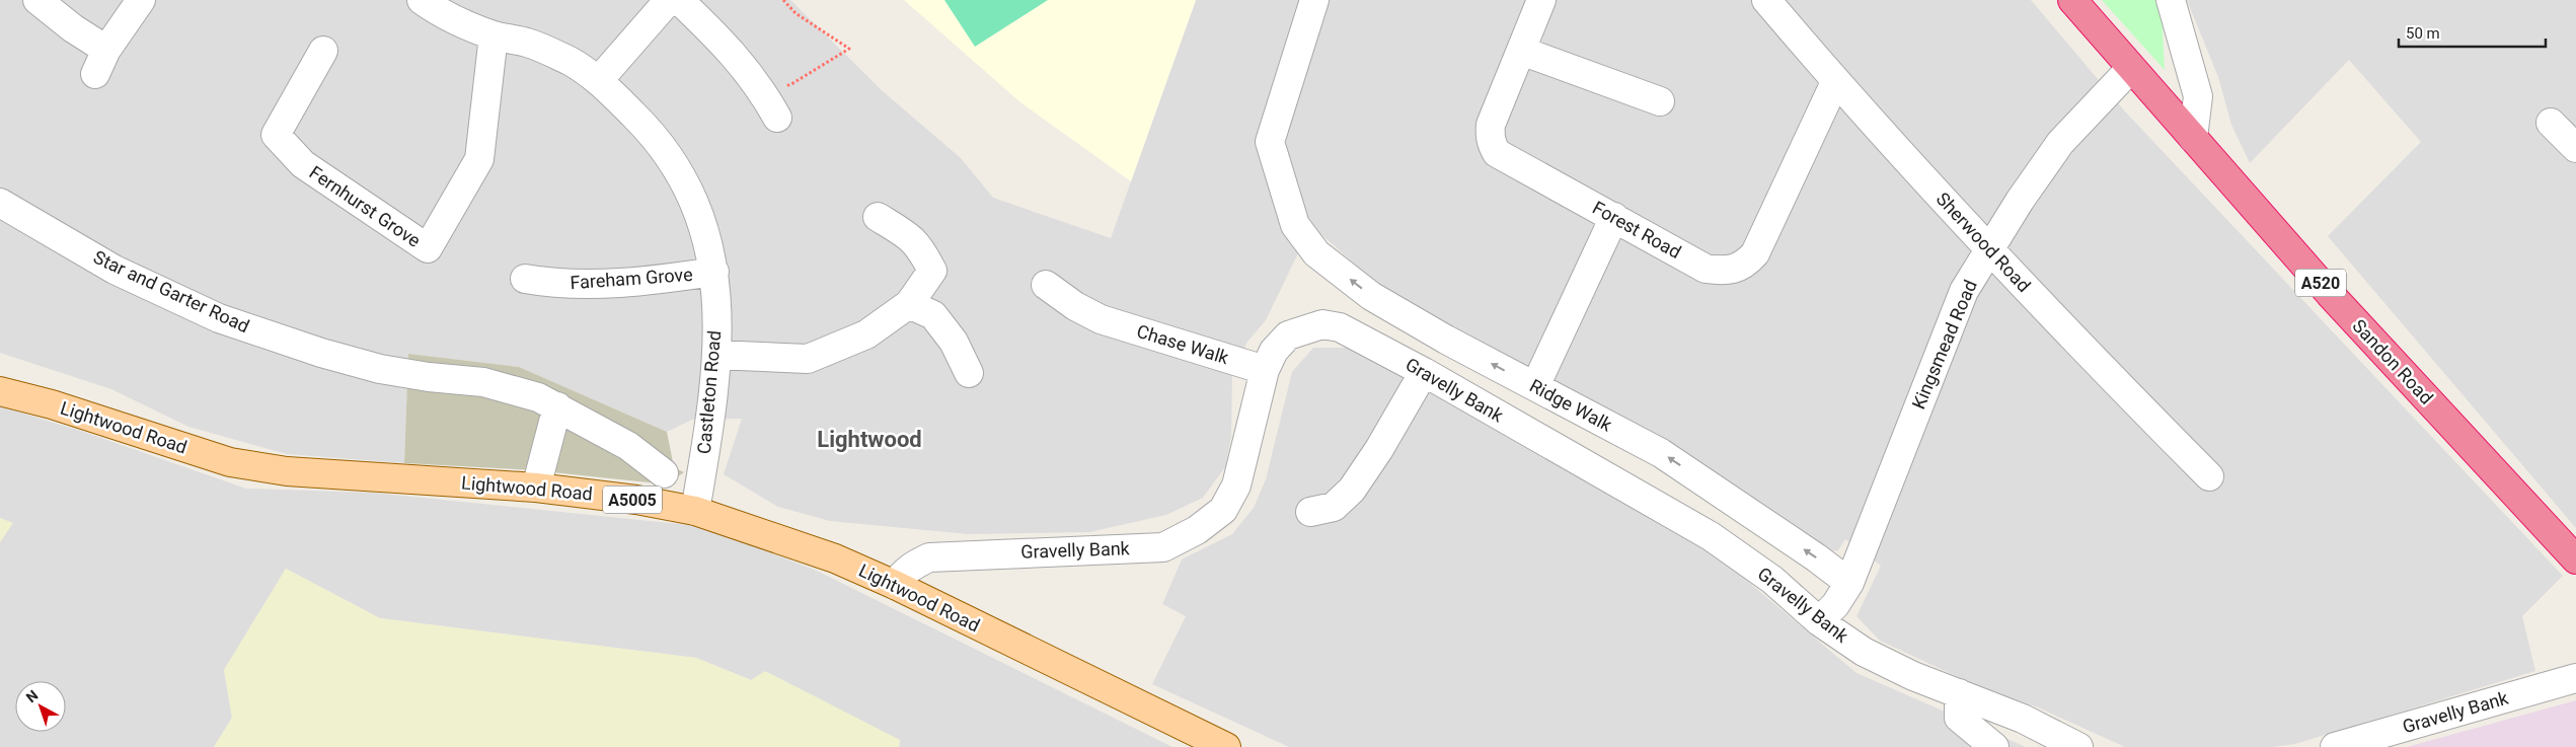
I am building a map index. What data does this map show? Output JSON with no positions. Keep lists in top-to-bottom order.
{
  "streets": {
    "highway": ["A520", "Sandon Road"],
    "main road": ["Lightwood Road", "A5005"],
    "street": [
      "Fernhurst Grove",
      "Forest Road",
      "Sherwood Road",
      "Fareham Grove",
      "Star and Garter Road",
      "Chase Walk",
      "Kingsmead Road",
      "Gravelly Bank",
      "Castleton Road",
      "Ridge Walk"
    ]
  },
  "crossings": [
    ["Fernhurst Grove", "Castleton Road"],
    ["Forest Road", "Sherwood Road"],
    ["Sherwood Road", "Kingsmead Road"],
    ["Fareham Grove", "Castleton Road"],
    ["Chase Walk", "Gravelly Bank"],
    ["Kingsmead Road", "Sandon Road"],
    ["Kingsmead Road", "Gravelly Bank"],
    ["Kingsmead Road", "Ridge Walk"],
    ["Gravelly Bank", "Lightwood Road"],
    ["Castleton Road", "Lightwood Road"]
  ],
  "one_way": ["Ridge Walk"],
  "districts": ["Lightwood"],
  "scale_bar": "50 m",
  "north": "top left"
}
